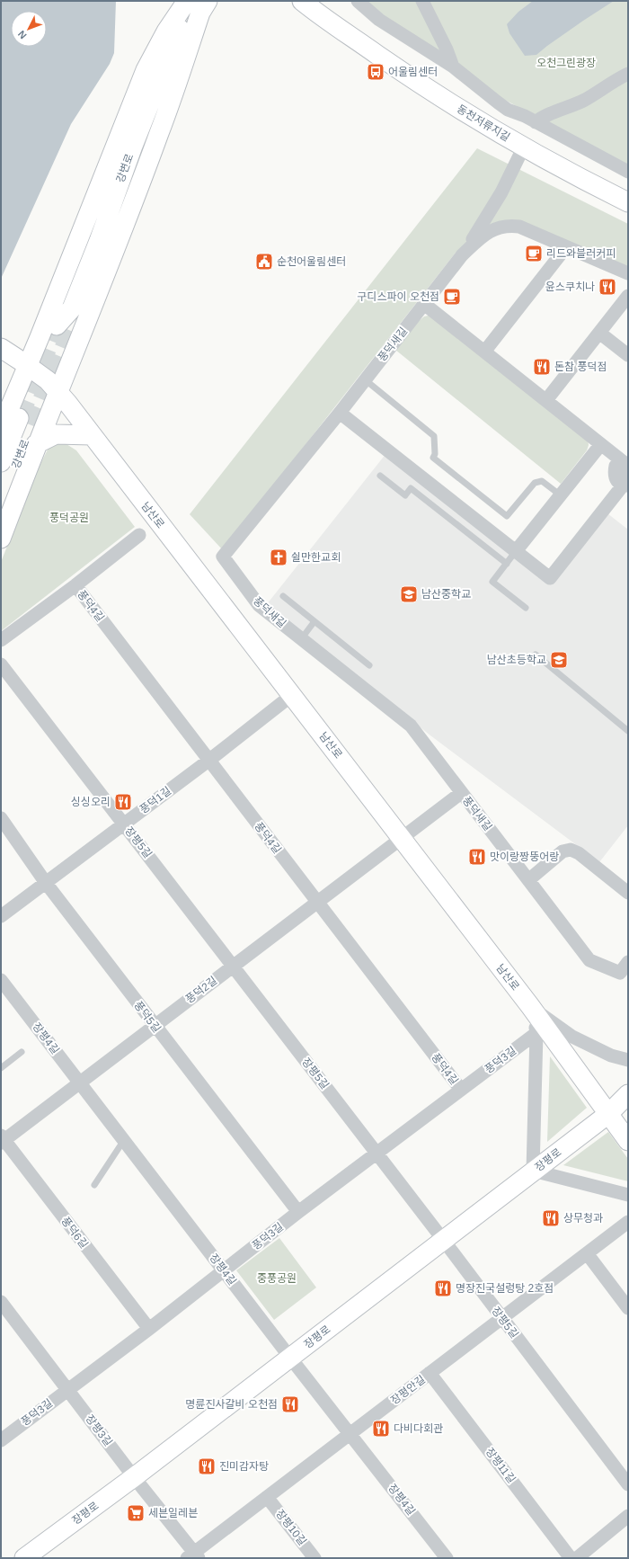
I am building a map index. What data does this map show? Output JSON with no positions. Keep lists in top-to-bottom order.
{
  "streets": {
    "main road": [
      "동천저류지길",
      "강변로",
      "남산로",
      "장평로"
    ],
    "street": [
      "풍덕새길",
      "풍덕4길",
      "풍덕1길",
      "장평5길",
      "풍덕2길",
      "풍덕5길",
      "장평4길",
      "풍덕3길",
      "풍덕6길",
      "장평안길",
      "장평3길",
      "장평11길",
      "장평10길"
    ]
  },
  "crossings": [
    ["풍덕새길", "풍덕2길"],
    ["남산로", "풍덕1길"],
    ["남산로", "풍덕2길"],
    ["남산로", "장평로"],
    ["풍덕4길", "풍덕1길"],
    ["풍덕4길", "풍덕2길"],
    ["풍덕4길", "풍덕3길"],
    ["풍덕1길", "장평5길"],
    ["풍덕1길", "풍덕5길"],
    ["장평5길", "풍덕2길"],
    ["장평5길", "풍덕3길"],
    ["장평5길", "장평로"],
    ["장평5길", "장평안길"],
    ["풍덕2길", "풍덕5길"],
    ["풍덕2길", "장평4길"],
    ["풍덕2길", "풍덕6길"],
    ["풍덕5길", "풍덕3길"],
    ["장평4길", "풍덕3길"],
    ["장평4길", "장평로"],
    ["장평4길", "장평안길"],
    ["풍덕3길", "풍덕6길"],
    ["풍덕3길", "장평3길"],
    ["장평로", "장평3길"],
    ["장평안길", "장평3길"],
    ["장평안길", "장평11길"],
    ["장평안길", "장평10길"]
  ],
  "parks": ["오천그린광장", "풍덕공원", "중풍공원"],
  "places": {
    "bus stop": ["어울림센터"],
    "cafe": ["리드와블러커피", "구디스파이 오천점"],
    "public building": ["순천어울림센터"],
    "restaurant": [
      "윤스쿠치나",
      "돈참 풍덕점",
      "싱싱오리",
      "맛이랑짱뚱어랑",
      "상무청과",
      "명장진국설렁탕 2호점",
      "명륜진사갈비 오천점",
      "다비다회관",
      "진미감자탕"
    ],
    "church": ["쉴만한교회"],
    "school or university": ["남산중학교", "남산초등학교"],
    "supermarket": ["세븐일레븐"]
  },
  "north": "bottom left"
}
